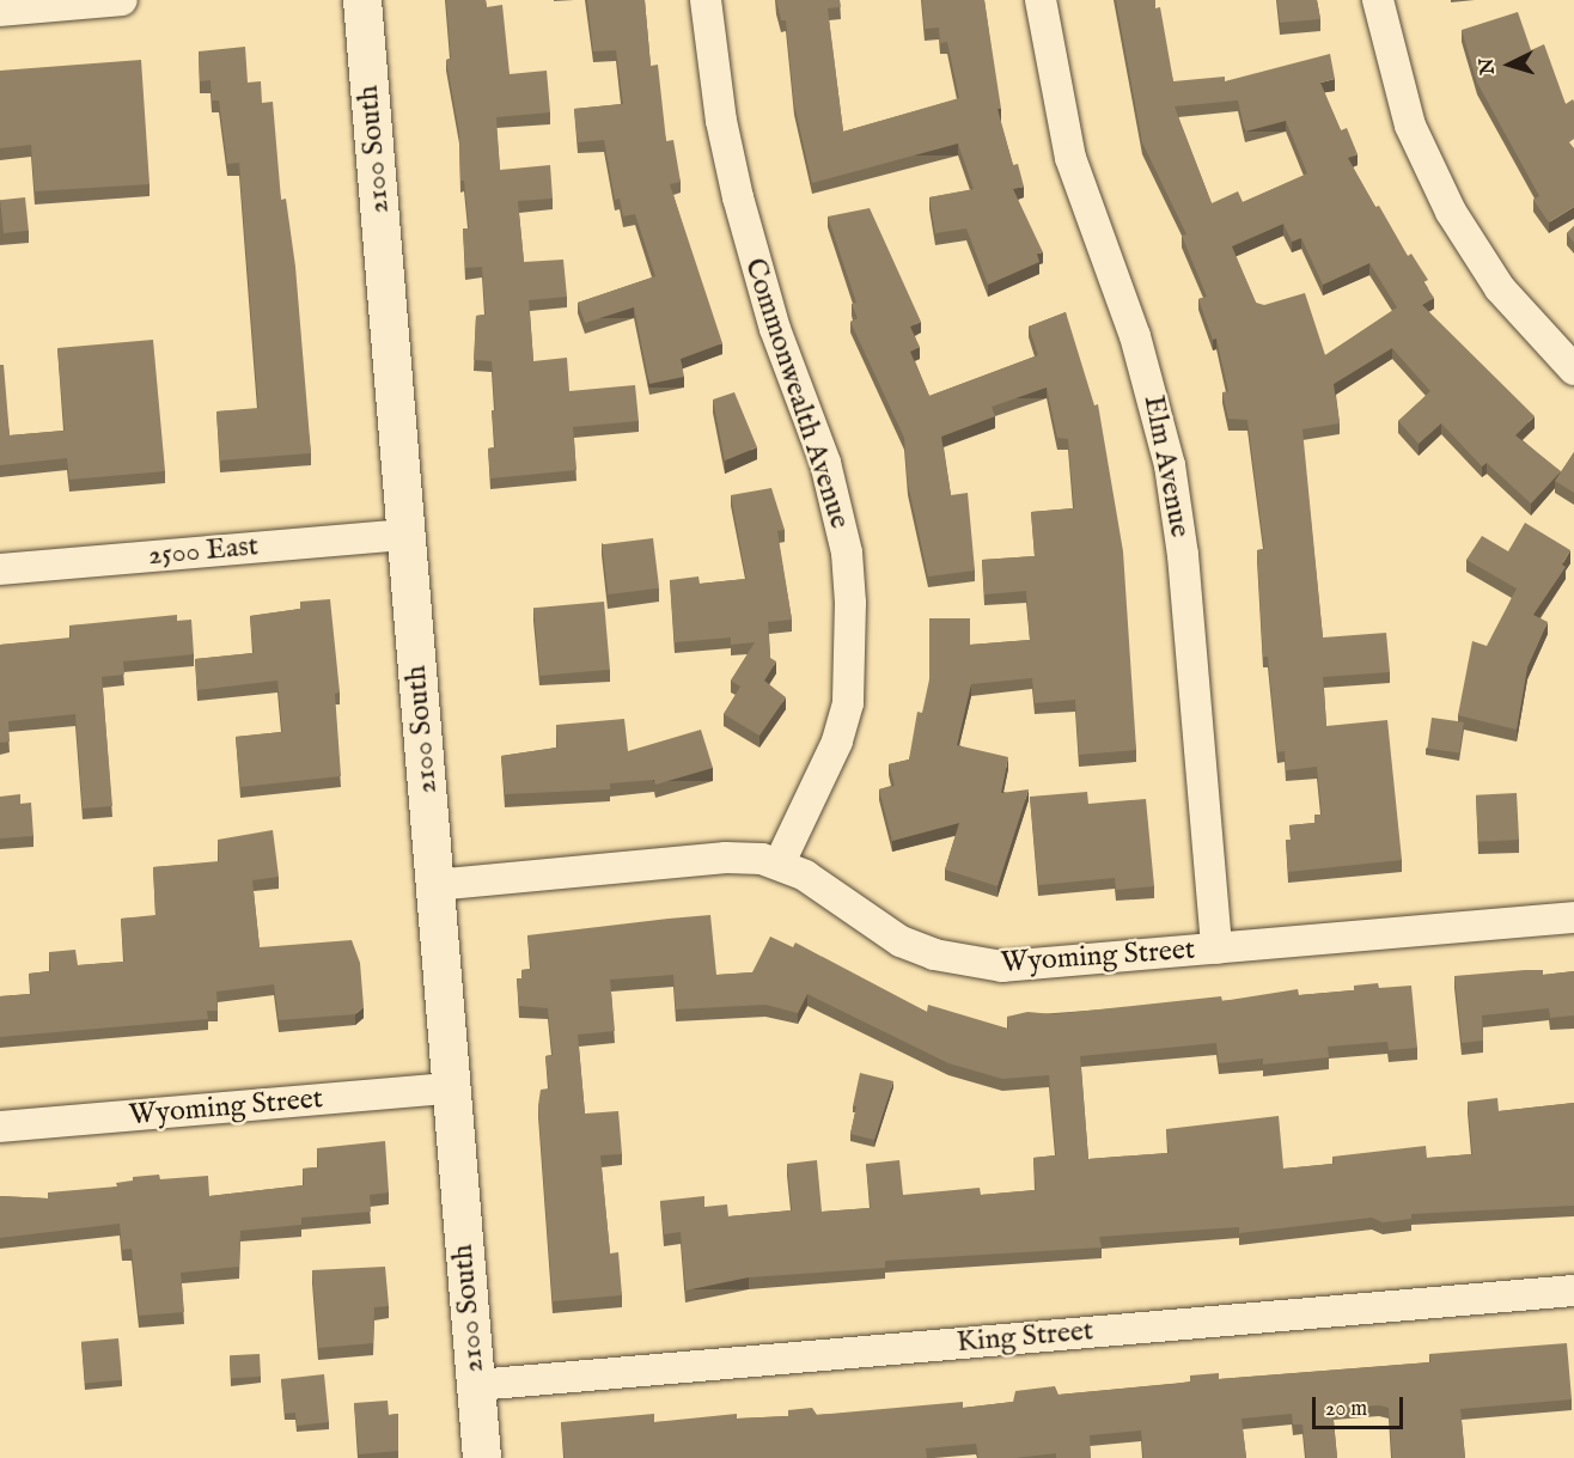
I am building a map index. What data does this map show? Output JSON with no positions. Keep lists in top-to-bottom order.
{
  "streets": {
    "street": [
      "2100 South",
      "Commonwealth Avenue",
      "Elm Avenue",
      "2500 East",
      "Wyoming Street",
      "King Street"
    ]
  },
  "crossings": [
    ["2100 South", "2500 East"],
    ["2100 South", "Wyoming Street"],
    ["2100 South", "King Street"],
    ["Commonwealth Avenue", "Wyoming Street"],
    ["Elm Avenue", "Wyoming Street"]
  ],
  "scale_bar": "20 m",
  "north": "left"
}
